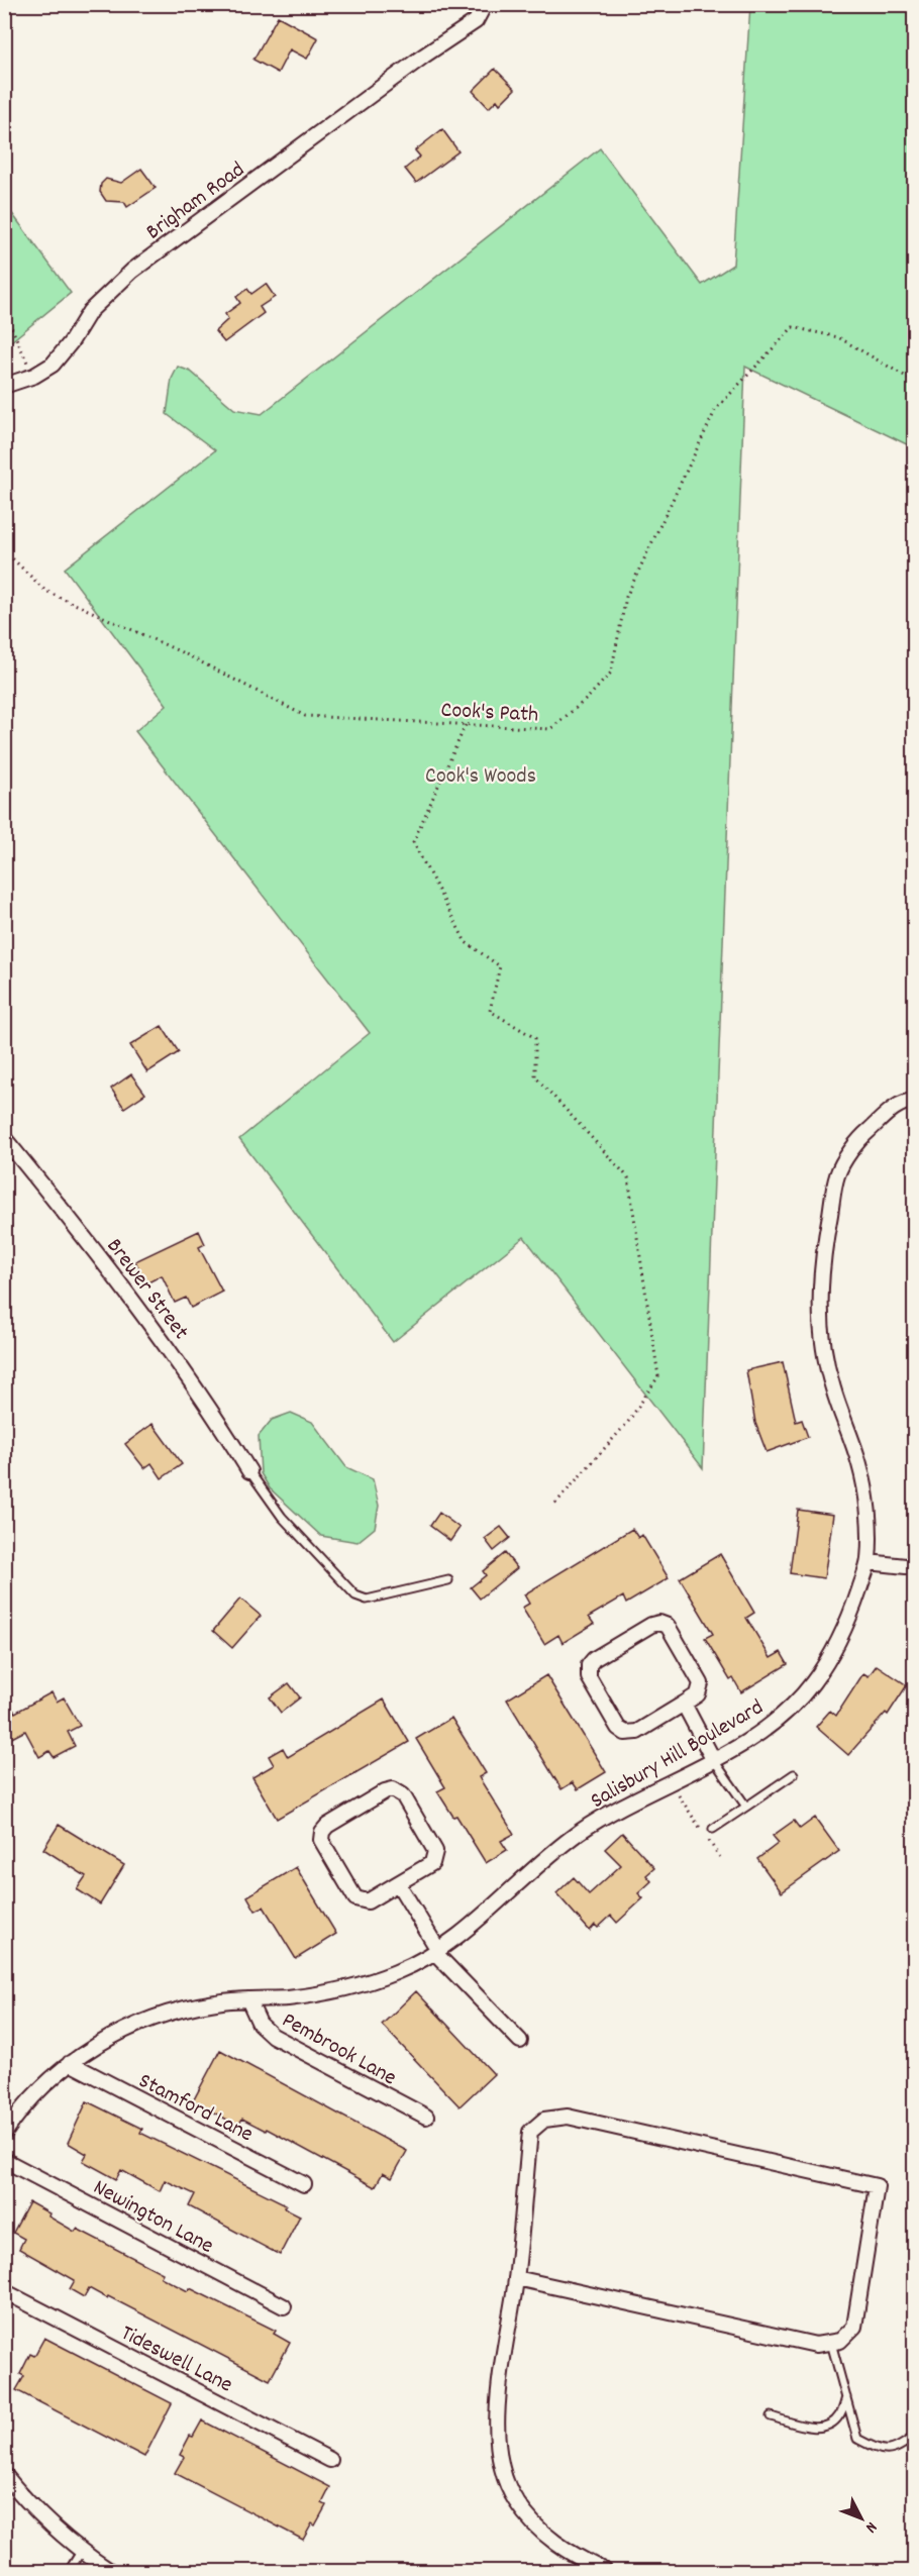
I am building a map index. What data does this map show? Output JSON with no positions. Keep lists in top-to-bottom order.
{
  "streets": {
    "street": [
      "Brigham Road",
      "Brewer Street",
      "Salisbury Hill Boulevard",
      "Pembrook Lane",
      "Stamford Lane",
      "Newington Lane",
      "Tideswell Lane"
    ],
    "path": ["Cook's Path"]
  },
  "crossings": [
    ["Salisbury Hill Boulevard", "Pembrook Lane"],
    ["Salisbury Hill Boulevard", "Stamford Lane"]
  ],
  "parks": ["Cook's Woods"],
  "north": "bottom right"
}
